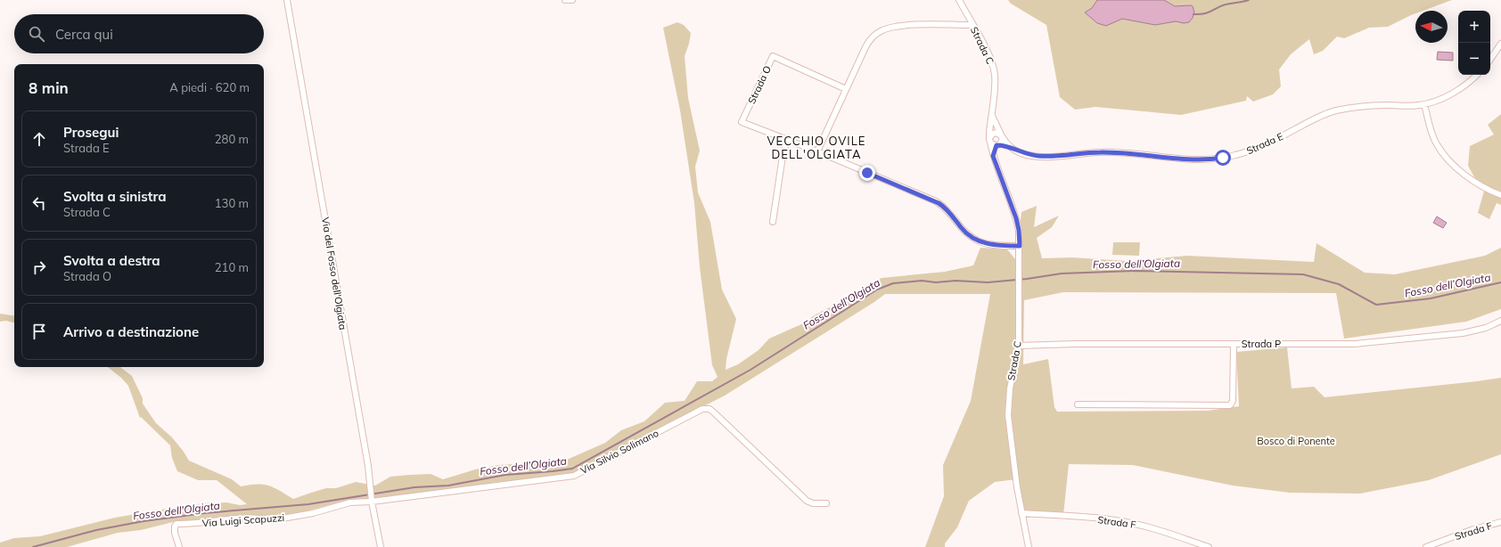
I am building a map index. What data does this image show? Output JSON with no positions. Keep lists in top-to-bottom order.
{
  "streets": {
    "street": [
      "Strada C",
      "Strada O",
      "Strada E",
      "Via del Fosso dell'Olgiata",
      "Strada P",
      "Via Silvio Solimano",
      "Via Luigi Scapuzzi",
      "Strada F"
    ]
  },
  "crossings": [
    ["Strada C", "Strada O"],
    ["Strada C", "Strada E"],
    ["Strada C", "Strada P"],
    ["Strada C", "Strada F"],
    ["Via del Fosso dell'Olgiata", "Via Silvio Solimano"],
    ["Via del Fosso dell'Olgiata", "Via Luigi Scapuzzi"],
    ["Via Silvio Solimano", "Via Luigi Scapuzzi"]
  ],
  "districts": ["VECCHIO OVILE DELL'OLGIATA"],
  "water": ["Fosso dell’Olgiata", "Fosso dell'Olgiata"],
  "parks": ["Bosco di Ponente"],
  "north": "left",
  "page": {
    "map_buttons": ["+", "−"],
    "search": "Cerca qui",
    "heading": ["8 min", "A piedi · 620 m"],
    "list": [
      ["Prosegui", "Strada E", "280 m"],
      ["Svolta a sinistra", "Strada C", "130 m"],
      ["Svolta a destra", "Strada O", "210 m"],
      "Arrivo a destinazione"
    ]
  }
}
